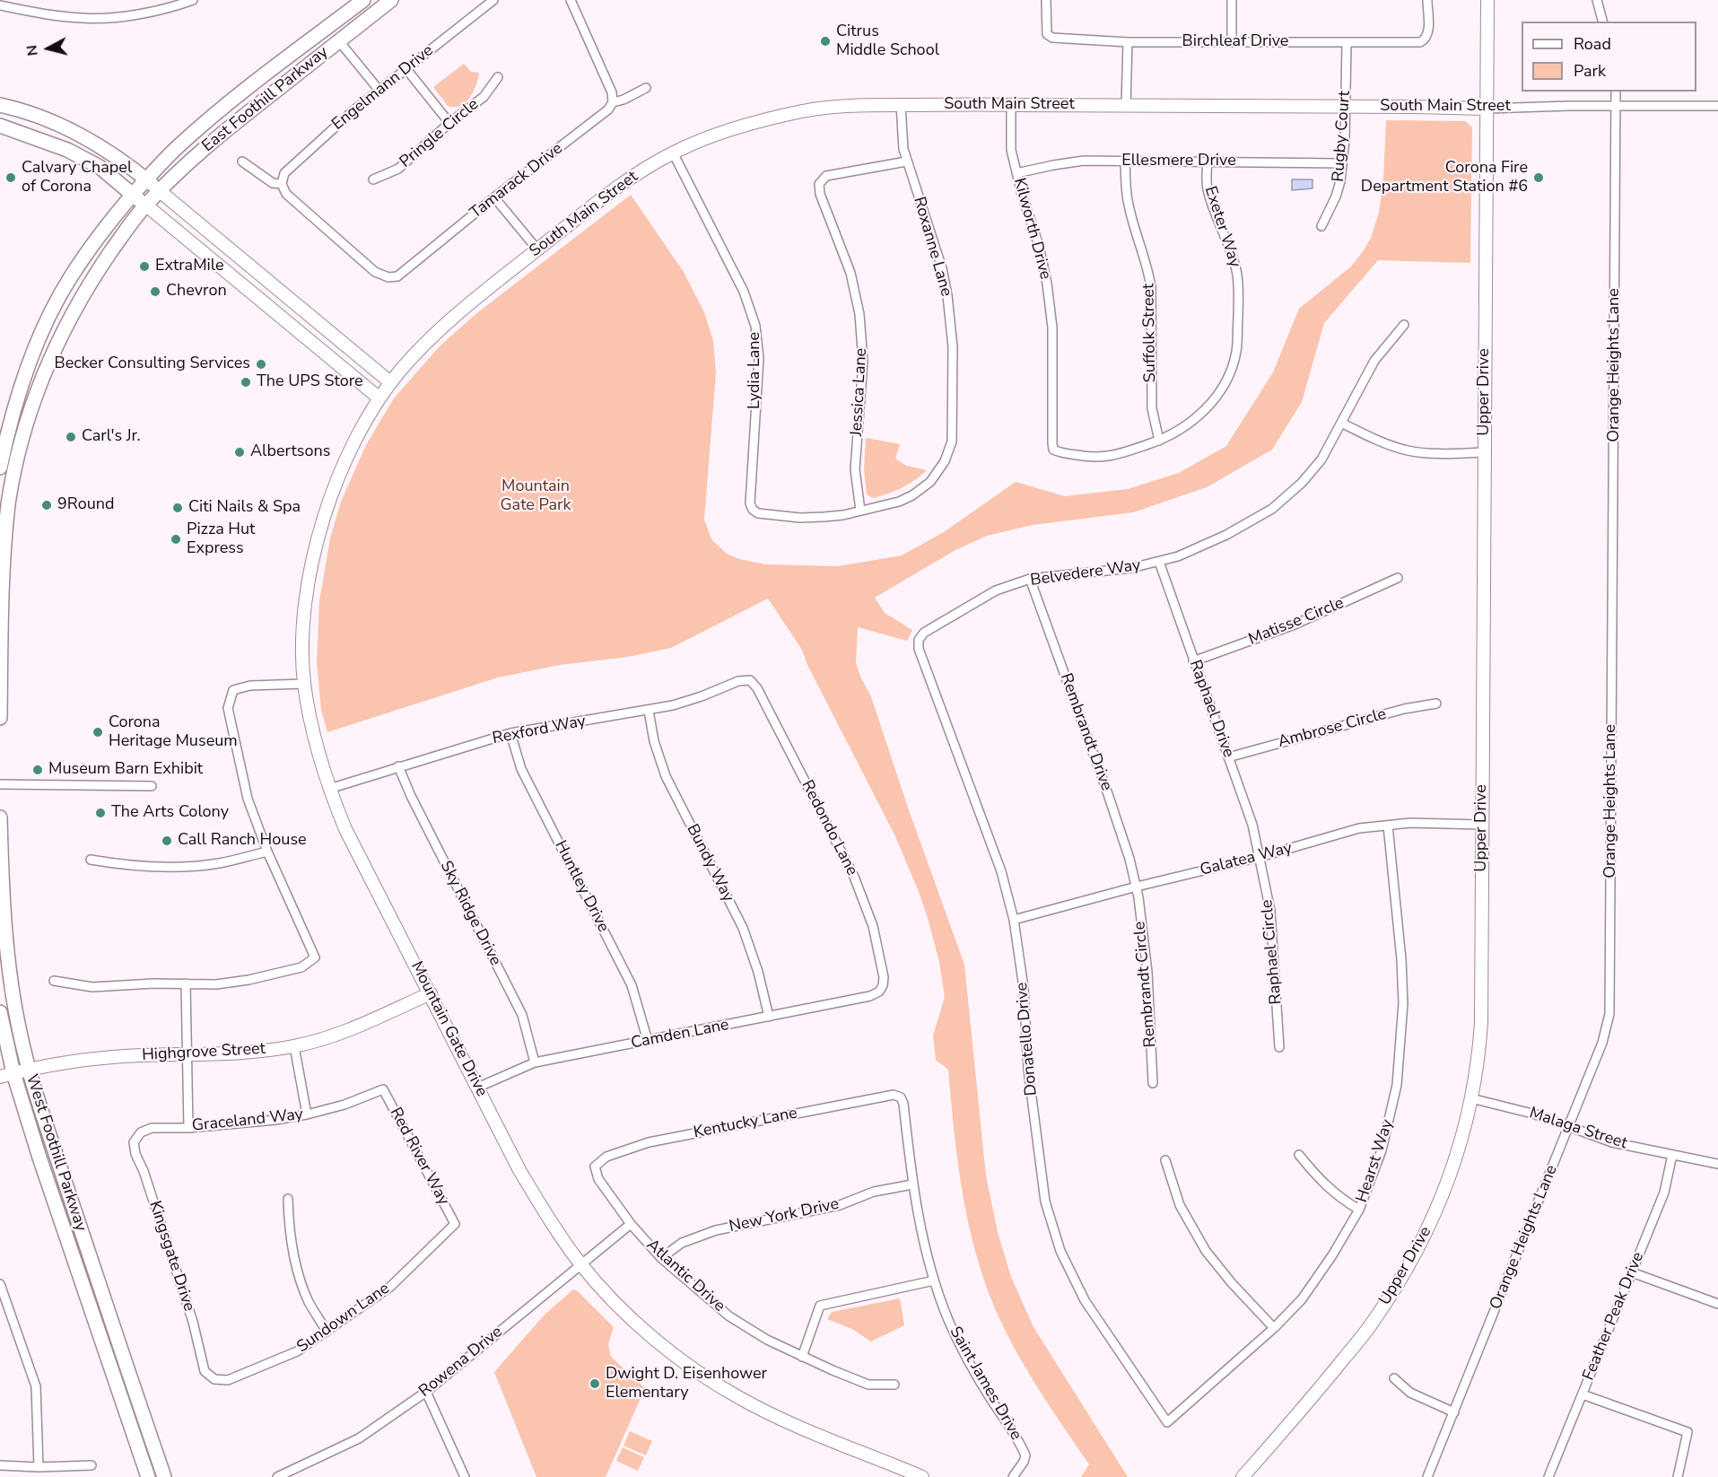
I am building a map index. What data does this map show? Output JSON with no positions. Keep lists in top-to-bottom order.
{
  "streets": {
    "main road": [
      "East Foothill Parkway",
      "South Main Street",
      "Upper Drive",
      "Mountain Gate Drive",
      "Highgrove Street",
      "West Foothill Parkway"
    ],
    "street": [
      "Birchleaf Drive",
      "Engelmann Drive",
      "Pringle Circle",
      "Rugby Court",
      "Ellesmere Drive",
      "Tamarack Drive",
      "Exeter Way",
      "Kilworth Drive",
      "Roxanne Lane",
      "Suffolk Street",
      "Orange Heights Lane",
      "Lydia Lane",
      "Jessica Lane",
      "Belvedere Way",
      "Matisse Circle",
      "Raphael Drive",
      "Ambrose Circle",
      "Rexford Way",
      "Rembrandt Drive",
      "Redondo Lane",
      "Galatea Way",
      "Bundy Way",
      "Huntley Drive",
      "Sky Ridge Drive",
      "Raphael Circle",
      "Rembrandt Circle",
      "Camden Lane",
      "Donatello Drive",
      "Graceland Way",
      "Kentucky Lane",
      "Malaga Street",
      "Red River Way",
      "Hearst Way",
      "New York Drive",
      "Kingsgate Drive",
      "Atlantic Drive",
      "Feather Peak Drive",
      "Sundown Lane",
      "Rowena Drive",
      "Saint James Drive"
    ]
  },
  "crossings": [
    ["Birchleaf Drive", "Rugby Court"],
    ["Engelmann Drive", "Tamarack Drive"],
    ["South Main Street", "Rugby Court"],
    ["South Main Street", "Kilworth Drive"],
    ["South Main Street", "Roxanne Lane"],
    ["South Main Street", "Orange Heights Lane"],
    ["South Main Street", "Lydia Lane"],
    ["South Main Street", "Upper Drive"],
    ["South Main Street", "Mountain Gate Drive"],
    ["Rugby Court", "Ellesmere Drive"],
    ["Ellesmere Drive", "Exeter Way"],
    ["Ellesmere Drive", "Kilworth Drive"],
    ["Ellesmere Drive", "Suffolk Street"],
    ["Exeter Way", "Kilworth Drive"],
    ["Exeter Way", "Suffolk Street"],
    ["Roxanne Lane", "Lydia Lane"],
    ["Roxanne Lane", "Jessica Lane"],
    ["Orange Heights Lane", "Malaga Street"],
    ["Lydia Lane", "Jessica Lane"],
    ["Upper Drive", "Galatea Way"],
    ["Upper Drive", "Malaga Street"],
    ["Belvedere Way", "Raphael Drive"],
    ["Belvedere Way", "Rembrandt Drive"],
    ["Belvedere Way", "Donatello Drive"],
    ["Matisse Circle", "Raphael Drive"],
    ["Raphael Drive", "Ambrose Circle"],
    ["Raphael Drive", "Galatea Way"],
    ["Raphael Drive", "Raphael Circle"],
    ["Rexford Way", "Redondo Lane"],
    ["Rexford Way", "Bundy Way"],
    ["Rexford Way", "Huntley Drive"],
    ["Rexford Way", "Sky Ridge Drive"],
    ["Rexford Way", "Mountain Gate Drive"],
    ["Rembrandt Drive", "Galatea Way"],
    ["Rembrandt Drive", "Rembrandt Circle"],
    ["Redondo Lane", "Camden Lane"],
    ["Galatea Way", "Raphael Circle"],
    ["Galatea Way", "Rembrandt Circle"],
    ["Galatea Way", "Donatello Drive"],
    ["Galatea Way", "Hearst Way"],
    ["Bundy Way", "Camden Lane"],
    ["Huntley Drive", "Camden Lane"],
    ["Sky Ridge Drive", "Camden Lane"],
    ["Mountain Gate Drive", "Camden Lane"],
    ["Mountain Gate Drive", "Highgrove Street"],
    ["Mountain Gate Drive", "Rowena Drive"],
    ["Donatello Drive", "Hearst Way"],
    ["Highgrove Street", "West Foothill Parkway"],
    ["Graceland Way", "Red River Way"],
    ["Graceland Way", "Kingsgate Drive"],
    ["Kentucky Lane", "Atlantic Drive"],
    ["Kentucky Lane", "Saint James Drive"],
    ["Malaga Street", "Feather Peak Drive"],
    ["Red River Way", "Sundown Lane"],
    ["New York Drive", "Atlantic Drive"],
    ["New York Drive", "Saint James Drive"],
    ["Kingsgate Drive", "Sundown Lane"],
    ["Atlantic Drive", "Rowena Drive"]
  ],
  "parks": ["Mountain Gate Park"],
  "places": [
    "Citrus Middle School",
    "Calvary Chapel of Corona",
    "Corona Fire Department Station #6",
    "ExtraMile",
    "Chevron",
    "Becker Consulting Services",
    "The UPS Store",
    "Carl's Jr.",
    "Albertsons",
    "9Round",
    "Citi Nails & Spa",
    "Pizza Hut Express",
    "Corona Heritage Museum",
    "Museum Barn Exhibit",
    "The Arts Colony",
    "Call Ranch House",
    "Dwight D. Eisenhower Elementary"
  ],
  "legend": ["Road", "Park"],
  "north": "left"
}
